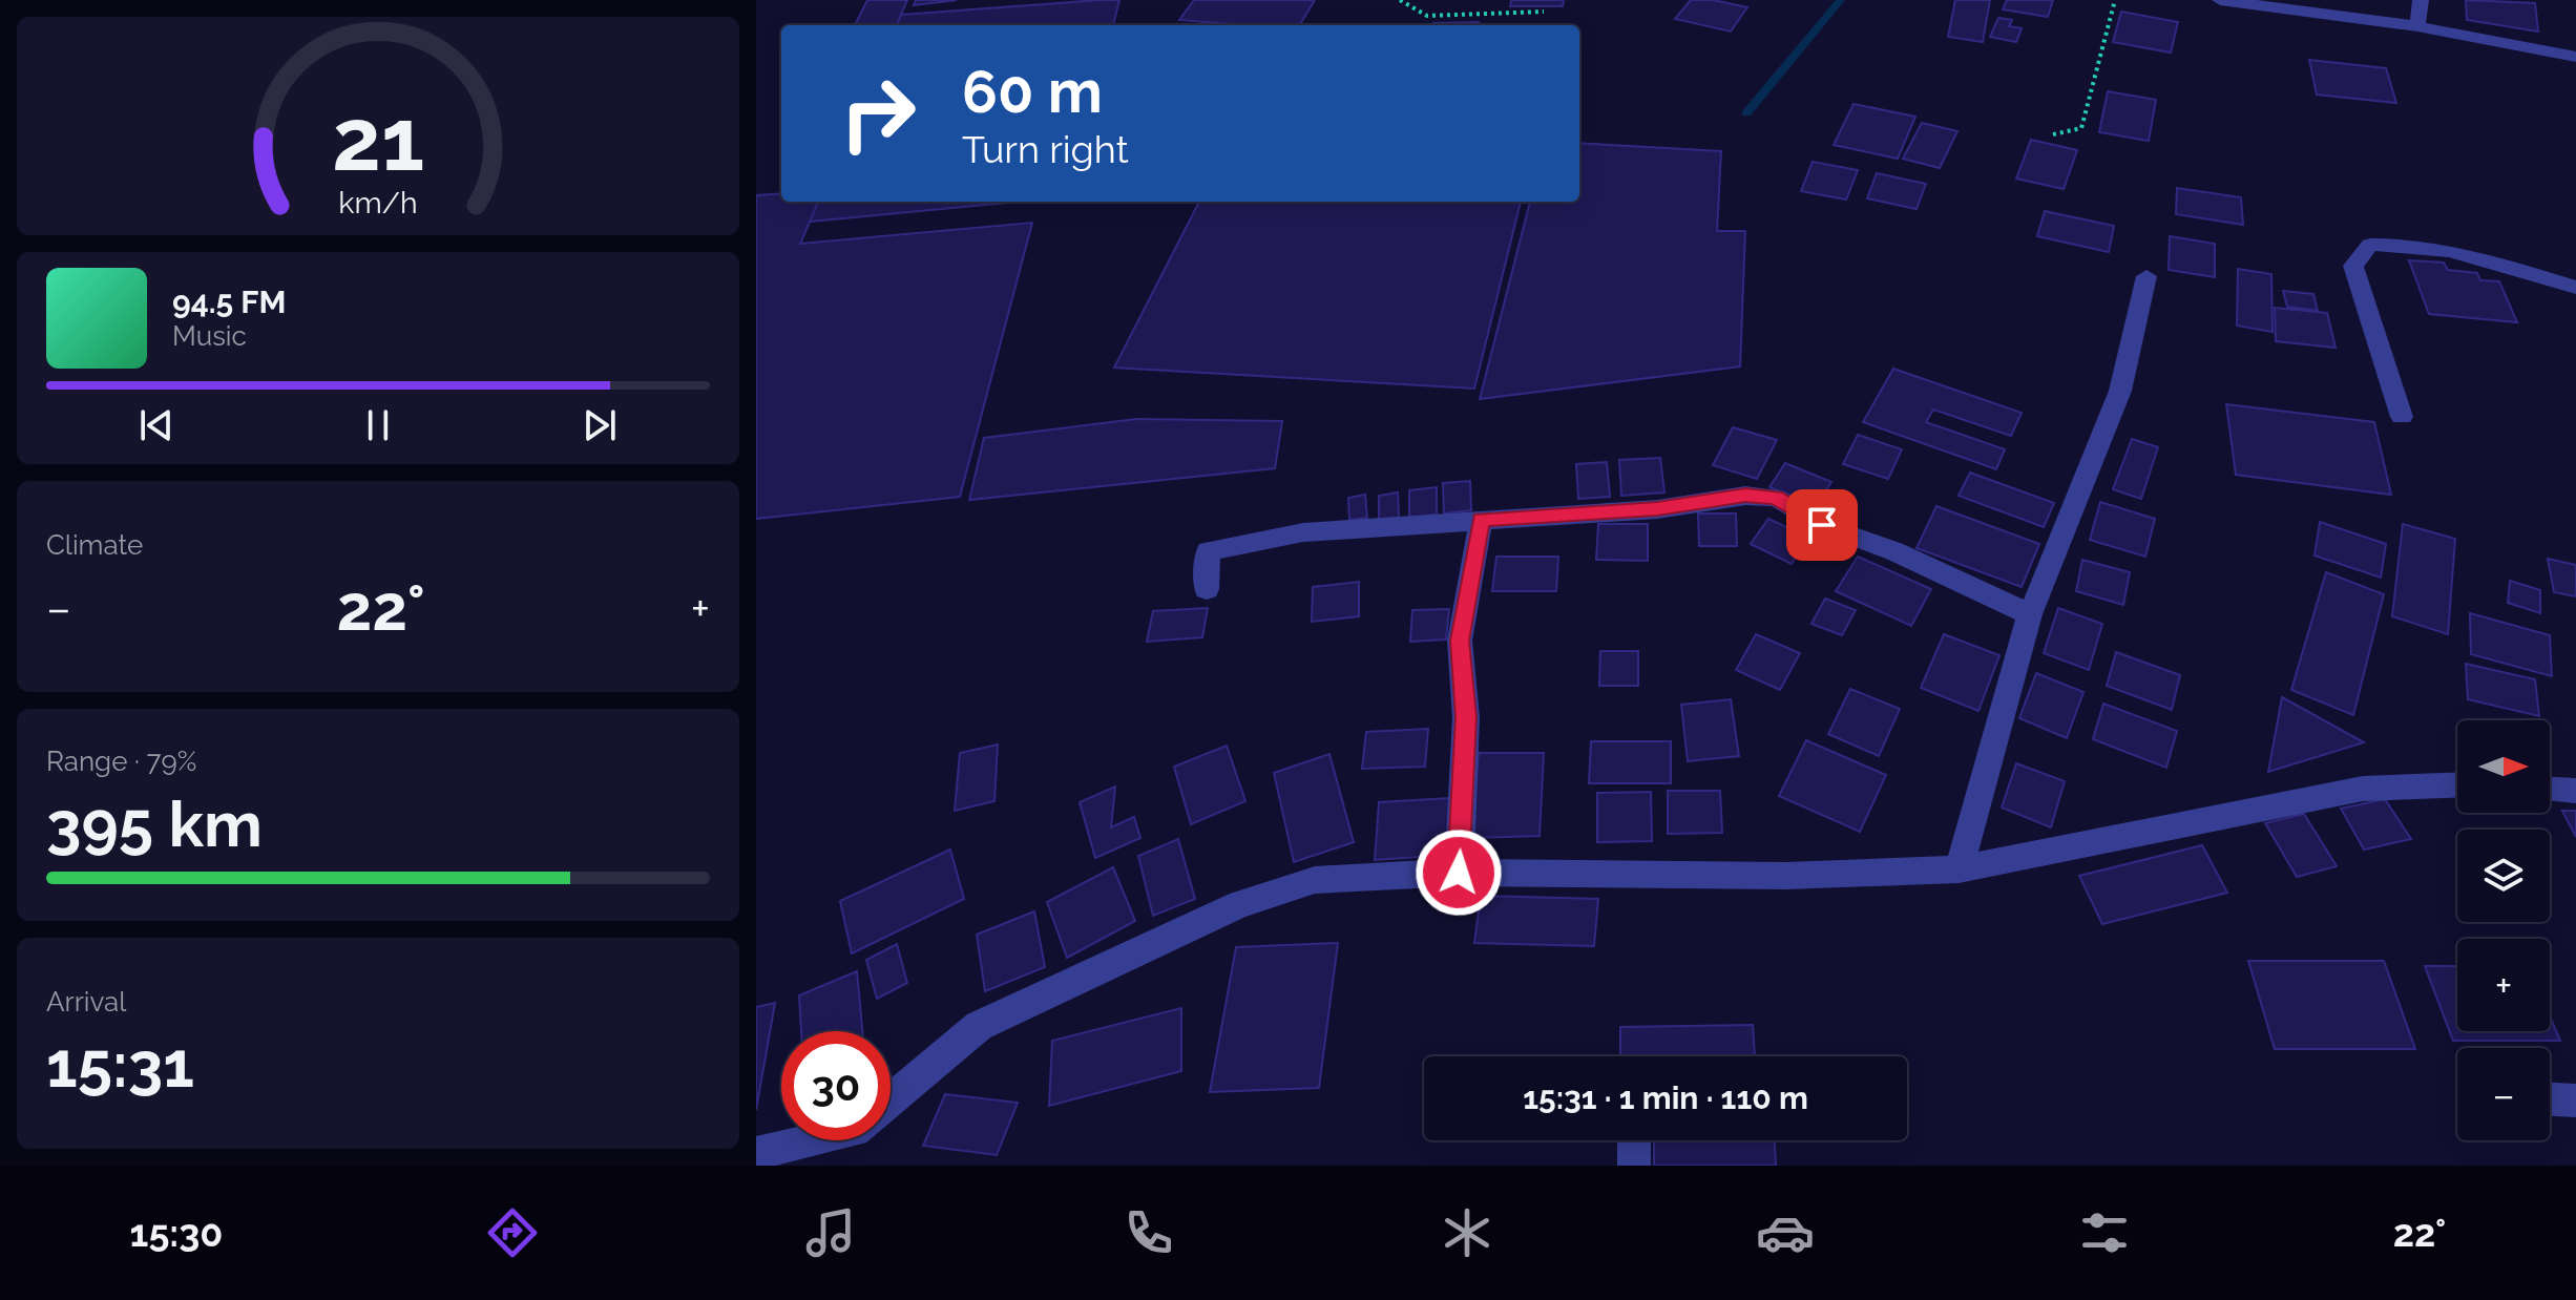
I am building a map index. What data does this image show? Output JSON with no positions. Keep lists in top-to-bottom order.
{
  "north": "right",
  "page": {
    "turn": ["60 m", "Turn right"],
    "song": ["94.5 FM", "Music"],
    "tile": [
      "Climate",
      ["Range · 79%", "395 km"],
      ["Arrival", "15:31"]
    ],
    "heat": ["−", "22°", "+"],
    "map_buttons": ["+", "−"],
    "limit": "30",
    "trip": "15:31 · 1 min · 110 m",
    "tabs": ["15:30", "22°"],
    "gauge": ["21", "km/h"]
  }
}
